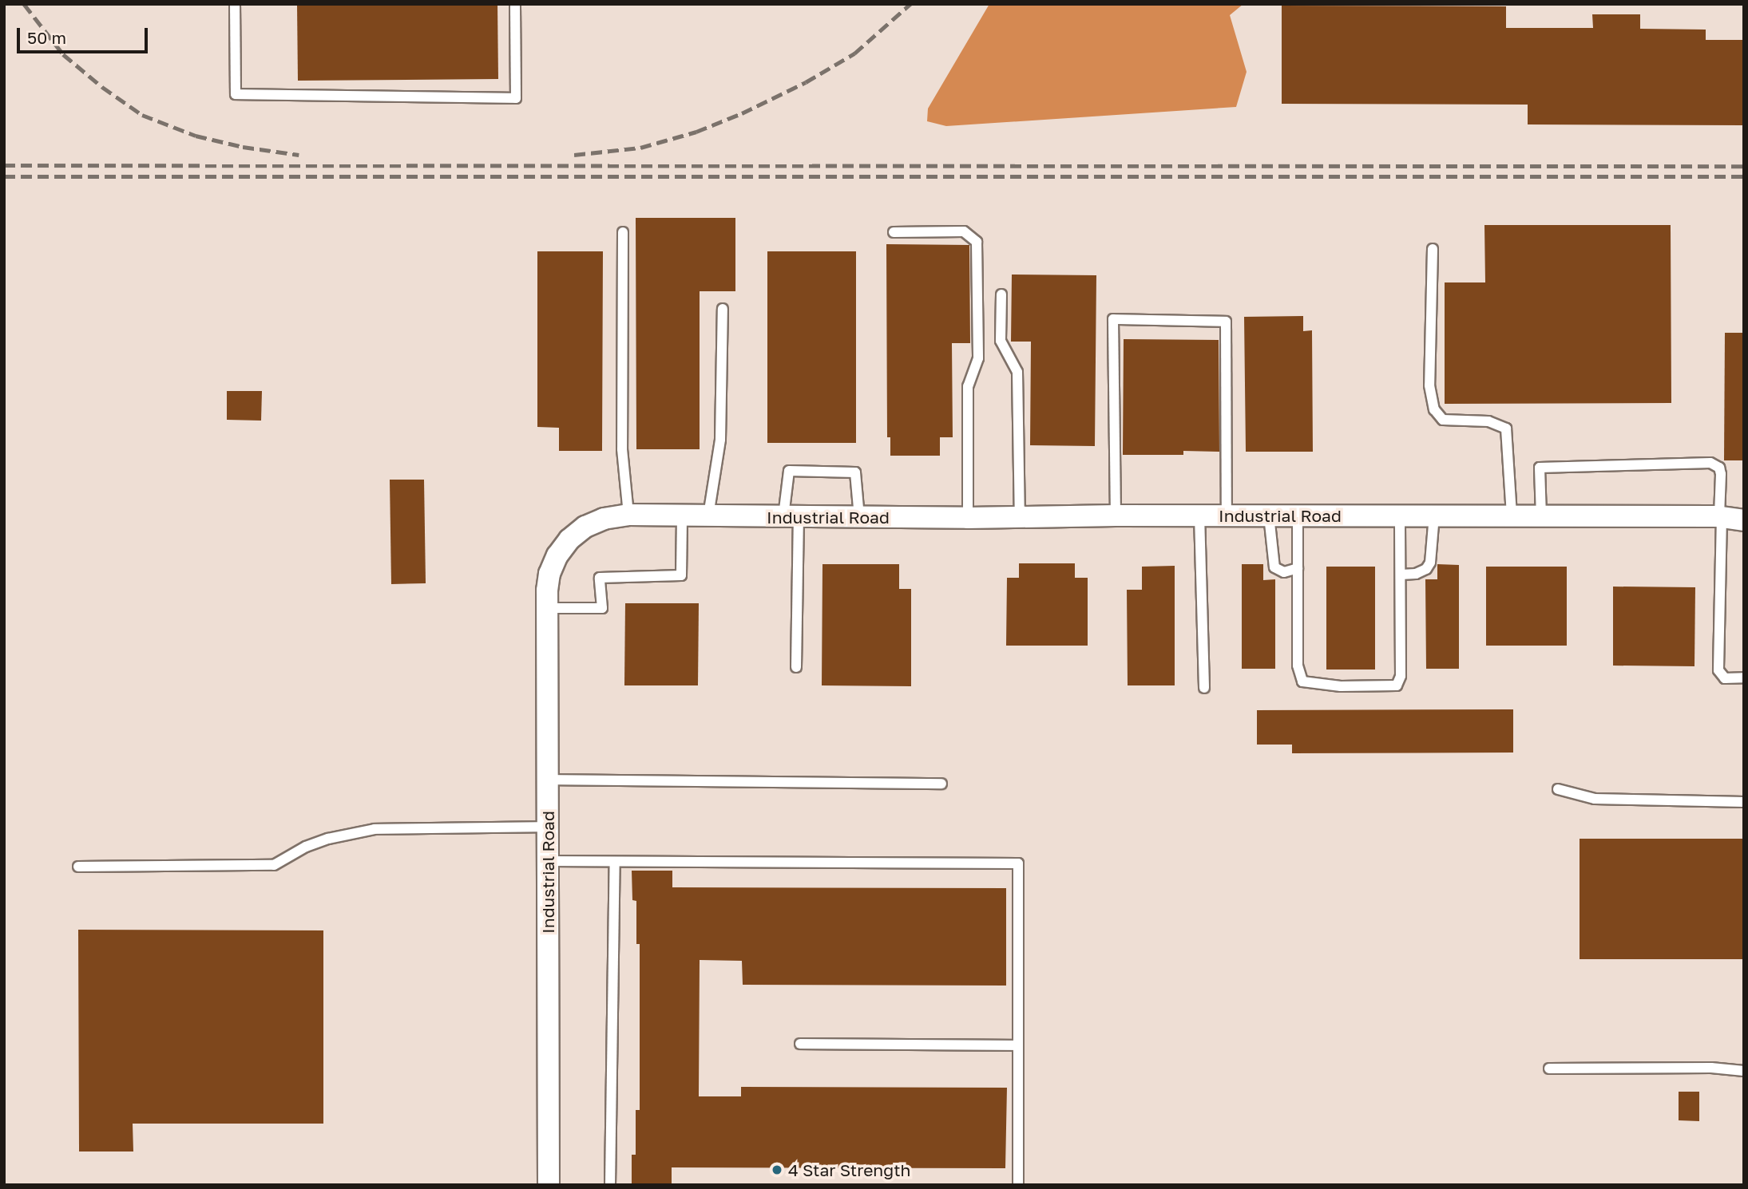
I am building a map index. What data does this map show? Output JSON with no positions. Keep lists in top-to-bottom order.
{
  "streets": {
    "street": ["Industrial Road"]
  },
  "places": ["4 Star Strength"],
  "scale_bar": "50 m"
}
